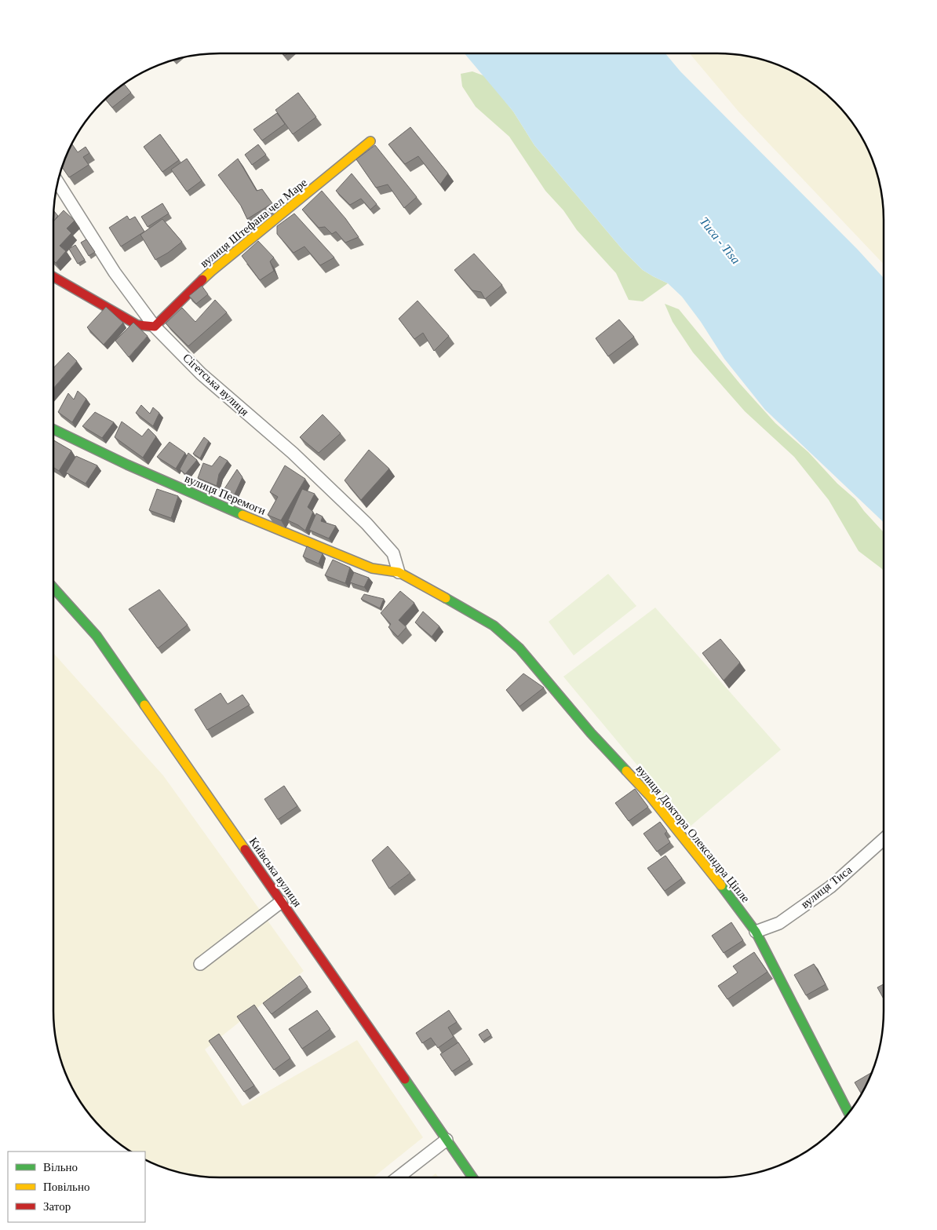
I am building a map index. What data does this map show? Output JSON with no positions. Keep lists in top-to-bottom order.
{
  "streets": {
    "street": [
      "вулиця Штефана чел Маре",
      "Сігетська вулиця",
      "вулиця Перемоги",
      "вулиця Доктора Олександра Ціпле",
      "Київська вулиця",
      "вулиця Тиса"
    ]
  },
  "crossings": [
    ["вулиця Штефана чел Маре", "Сігетська вулиця"],
    ["Сігетська вулиця", "вулиця Перемоги"],
    ["Сігетська вулиця", "вулиця Доктора Олександра Ціпле"],
    ["вулиця Перемоги", "вулиця Доктора Олександра Ціпле"],
    ["вулиця Доктора Олександра Ціпле", "вулиця Тиса"]
  ],
  "water": ["Тиса - Tisa"],
  "legend": ["Вільно", "Повільно", "Затор"]
}
